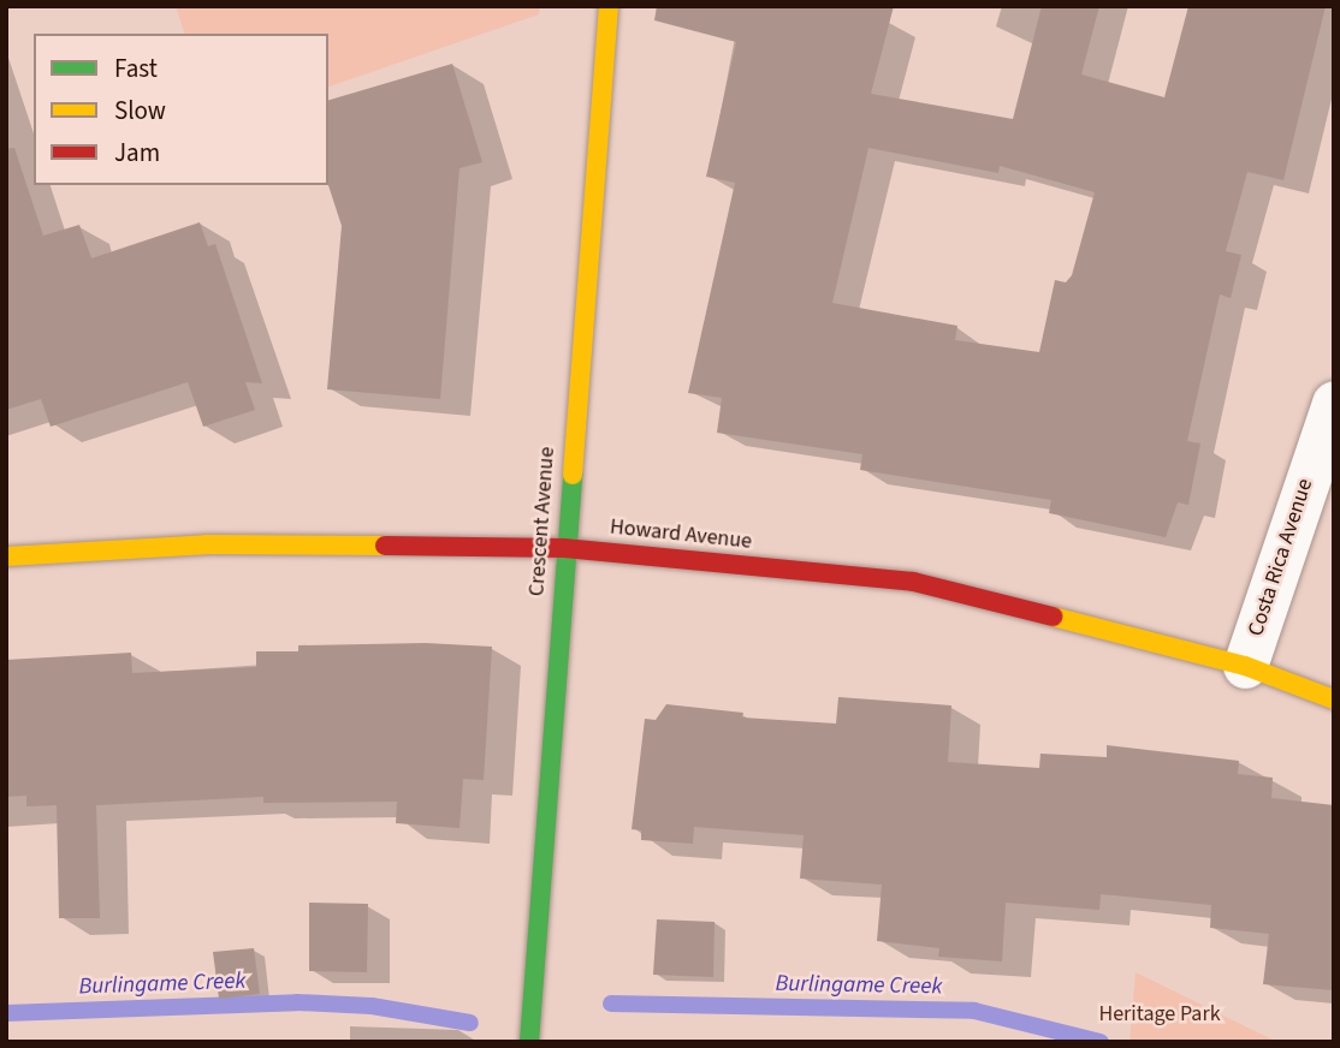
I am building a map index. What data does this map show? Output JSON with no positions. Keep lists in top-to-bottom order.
{
  "streets": {
    "street": ["Crescent Avenue", "Howard Avenue", "Costa Rica Avenue"]
  },
  "crossings": [
    ["Crescent Avenue", "Howard Avenue"],
    ["Howard Avenue", "Costa Rica Avenue"]
  ],
  "water": ["Burlingame Creek"],
  "parks": ["Heritage Park"],
  "legend": ["Fast", "Slow", "Jam"]
}
